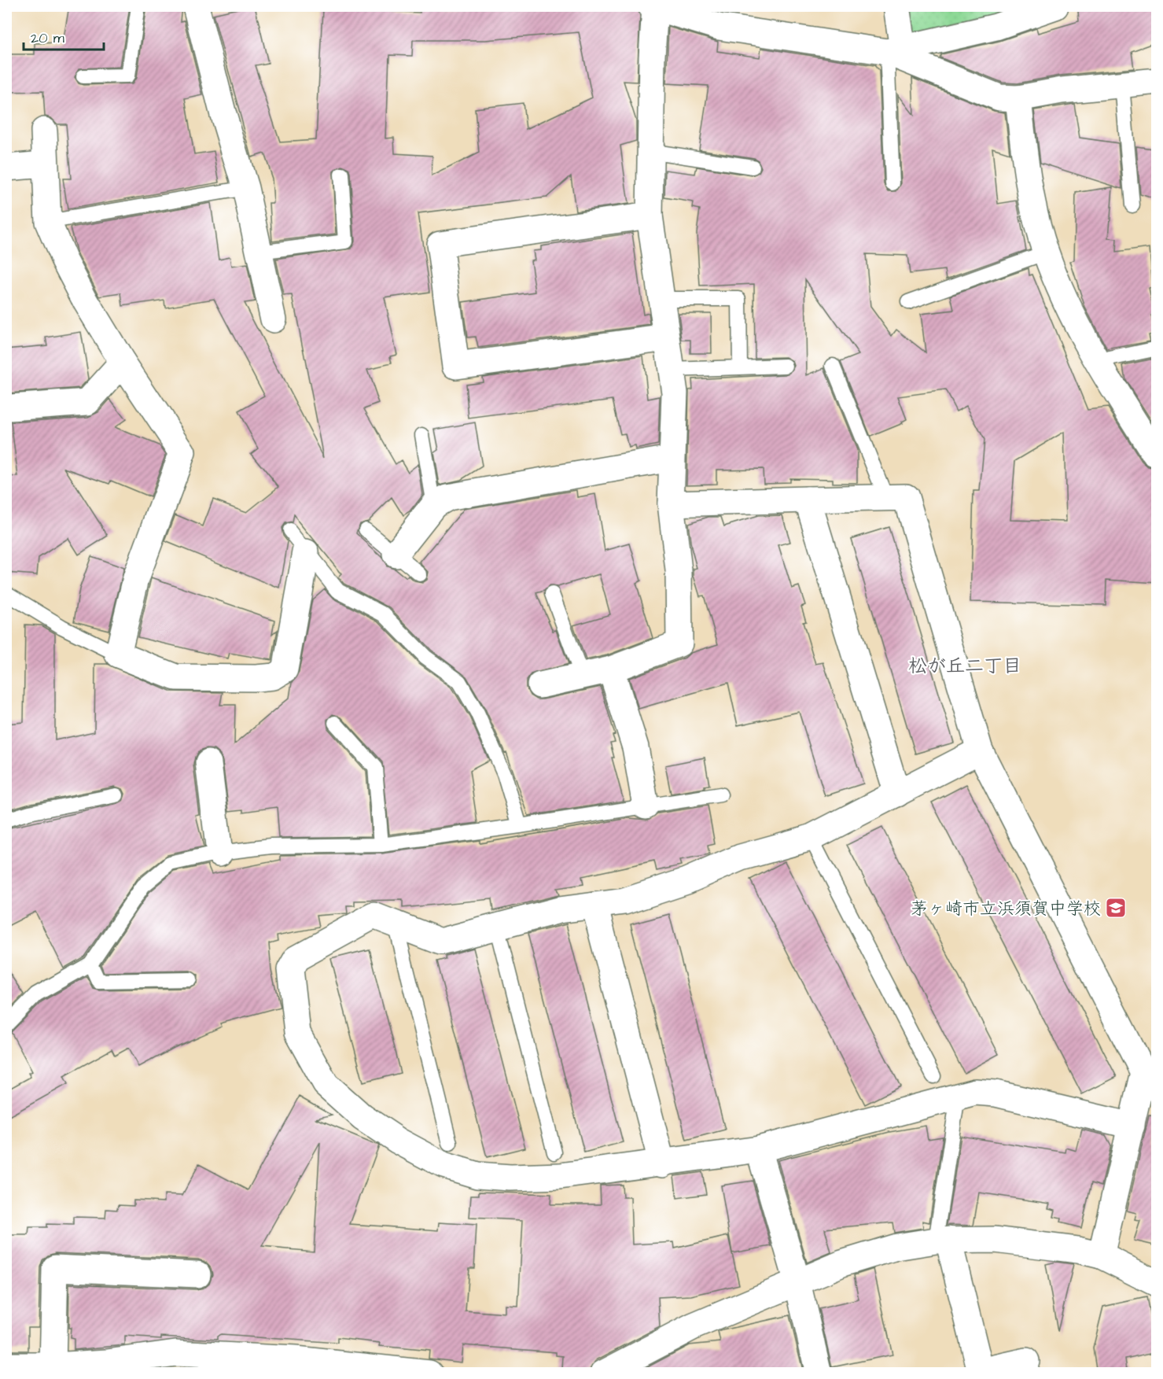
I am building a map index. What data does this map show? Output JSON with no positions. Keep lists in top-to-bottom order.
{
  "districts": ["松が丘二丁目"],
  "places": {
    "school or university": ["茅ヶ崎市立浜須賀中学校"]
  },
  "scale_bar": "20 m"
}
